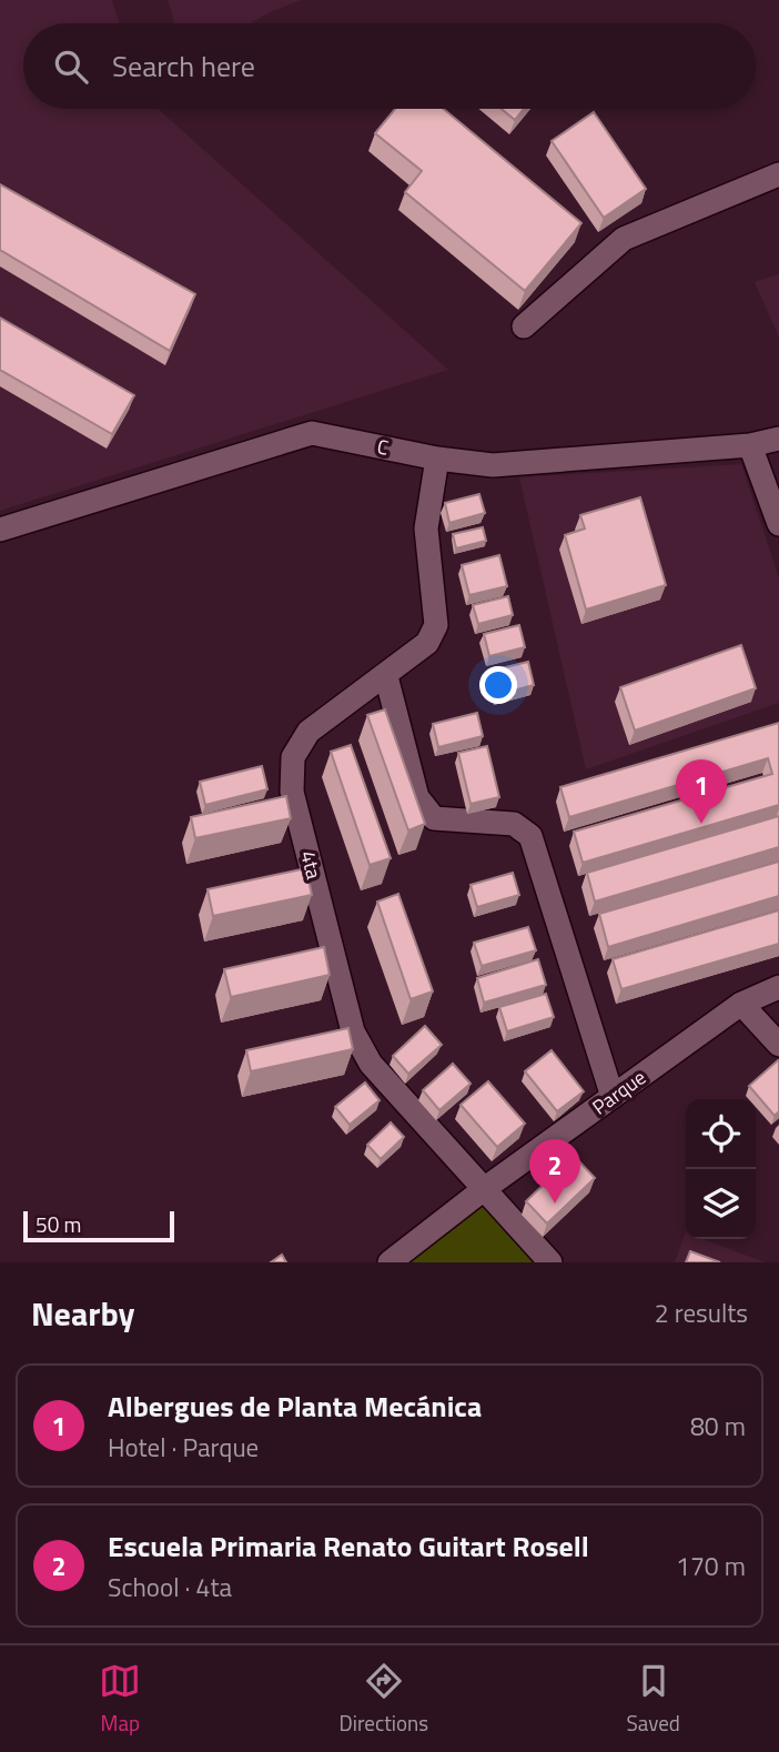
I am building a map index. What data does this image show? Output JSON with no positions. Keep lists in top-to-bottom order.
{
  "streets": {
    "street": ["C", "4ta", "Parque"]
  },
  "crossings": [
    ["C", "4ta"],
    ["4ta", "Parque"]
  ],
  "scale_bar": "50 m",
  "page": {
    "search": "Search here",
    "pins": ["1", "2"],
    "scale": "50 m",
    "heading": ["Nearby", "2 results"],
    "list": [
      {
        "mark": "1",
        "name": "Albergues de Planta Mecánica",
        "note": "Hotel · Parque",
        "value": "80 m"
      },
      {
        "mark": "2",
        "name": "Escuela Primaria Renato Guitart Rosell",
        "note": "School · 4ta",
        "value": "170 m"
      }
    ],
    "nav": ["Map", "Directions", "Saved"]
  }
}
